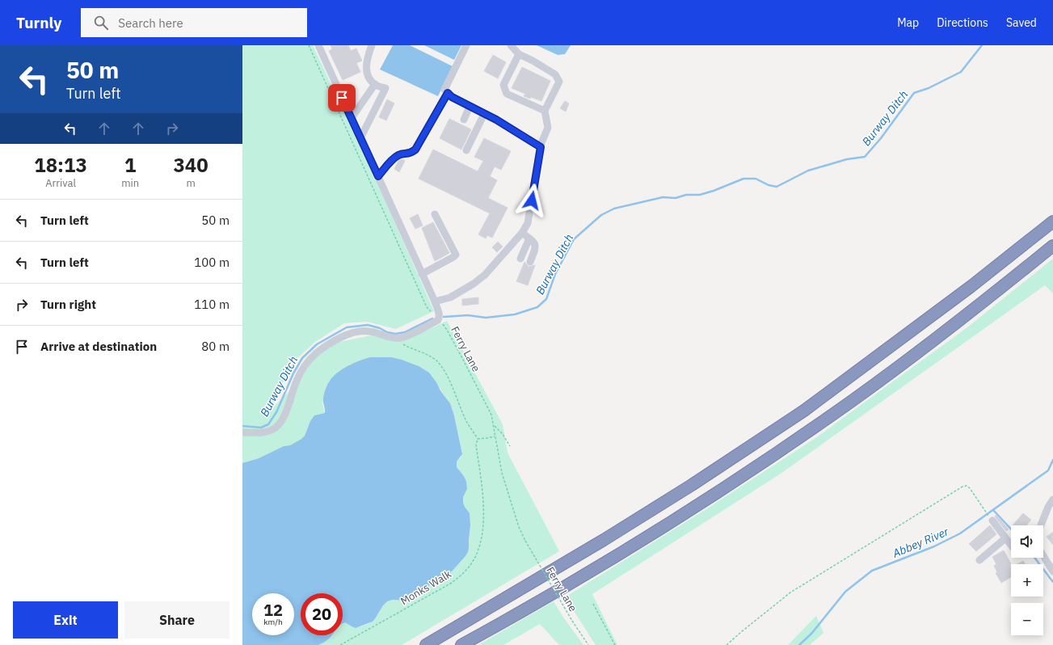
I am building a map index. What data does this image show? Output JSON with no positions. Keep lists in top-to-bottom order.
{
  "streets": {
    "path": ["Ferry Lane", "Monks Walk"]
  },
  "water": ["Burway Ditch", "Abbey River"],
  "page": {
    "header": "Turnly",
    "search": "Search here",
    "nav": ["Map", "Directions", "Saved"],
    "turn": ["50 m", "Turn left"],
    "eta": [
      "18:13",
      "Arrival",
      "1",
      "min",
      "340",
      "m"
    ],
    "list": [
      {
        "name": "Turn left",
        "value": "50 m"
      },
      {
        "name": "Turn left",
        "value": "100 m"
      },
      {
        "name": "Turn right",
        "value": "110 m"
      },
      {
        "name": "Arrive at destination",
        "value": "80 m"
      }
    ],
    "map_buttons": ["+", "−"],
    "speed": "12 km/h",
    "limit": "20",
    "buttons": ["Exit", "Share"]
  }
}
